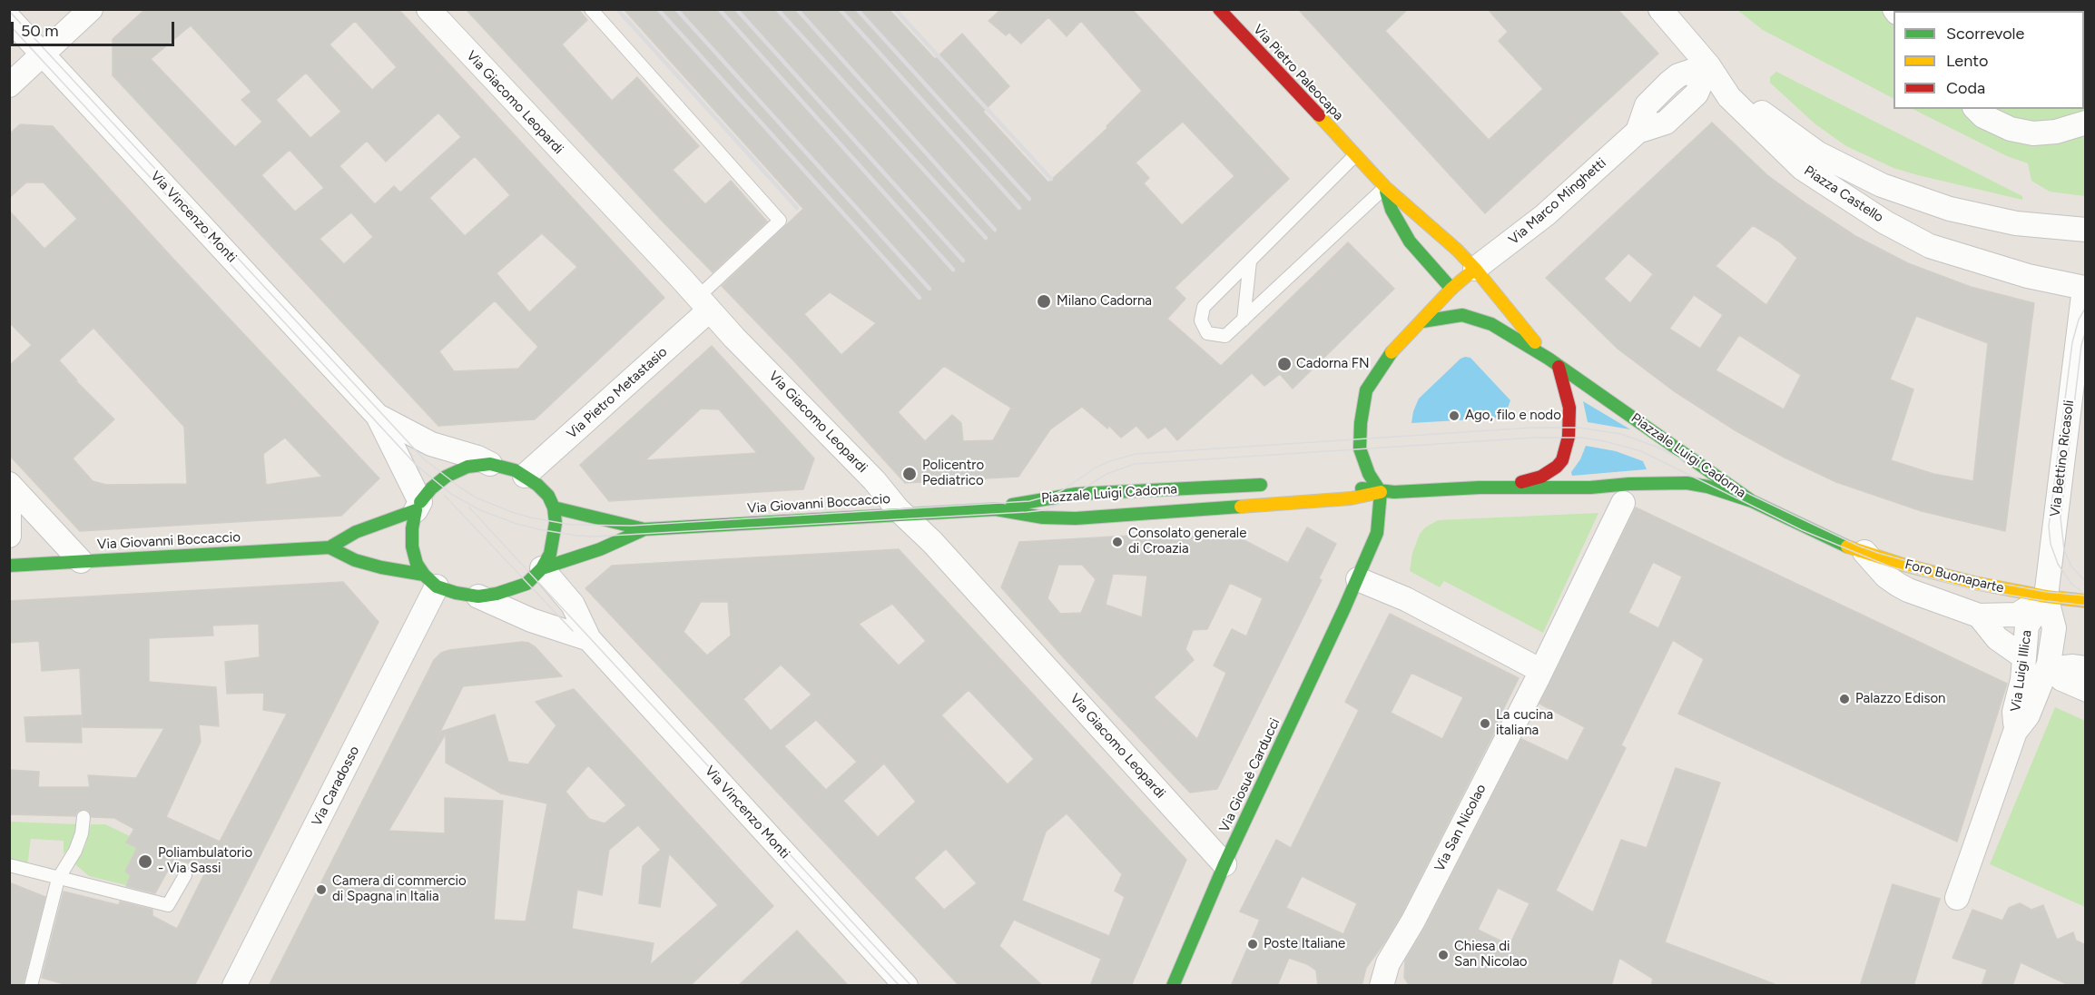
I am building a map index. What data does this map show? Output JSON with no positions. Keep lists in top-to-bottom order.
{
  "streets": {
    "street": [
      "Via Pietro Paleocapa",
      "Via Giacomo Leopardi",
      "Piazza Castello",
      "Via Marco Minghetti",
      "Via Vincenzo Monti",
      "Via Pietro Metastasio",
      "Piazzale Luigi Cadorna",
      "Via Bettino Ricasoli",
      "Via Giovanni Boccaccio",
      "Foro Buonaparte",
      "Via Luigi Illica",
      "Via Giosuè Carducci",
      "Via Caradosso",
      "Via San Nicolao"
    ]
  },
  "crossings": [
    ["Via Pietro Paleocapa", "Piazzale Luigi Cadorna"],
    ["Via Giacomo Leopardi", "Via Pietro Metastasio"],
    ["Via Giacomo Leopardi", "Via Giovanni Boccaccio"],
    ["Via Giacomo Leopardi", "Via Giosuè Carducci"],
    ["Piazza Castello", "Via Marco Minghetti"],
    ["Piazza Castello", "Via Bettino Ricasoli"],
    ["Via Marco Minghetti", "Piazzale Luigi Cadorna"],
    ["Via Vincenzo Monti", "Via Pietro Metastasio"],
    ["Via Vincenzo Monti", "Via Giovanni Boccaccio"],
    ["Via Vincenzo Monti", "Via Caradosso"],
    ["Via Pietro Metastasio", "Via Giovanni Boccaccio"],
    ["Via Pietro Metastasio", "Via Caradosso"],
    ["Piazzale Luigi Cadorna", "Via Giovanni Boccaccio"],
    ["Piazzale Luigi Cadorna", "Foro Buonaparte"],
    ["Via Bettino Ricasoli", "Foro Buonaparte"],
    ["Via Bettino Ricasoli", "Via Luigi Illica"],
    ["Via Giovanni Boccaccio", "Via Caradosso"],
    ["Foro Buonaparte", "Via Luigi Illica"]
  ],
  "places": [
    "Milano Cadorna",
    "Cadorna FN",
    "Ago, filo e nodo",
    "Policentro Pediatrico",
    "Consolato generale di Croazia",
    "Palazzo Edison",
    "La cucina italiana",
    "Poliambulatorio - Via Sassi",
    "Camera di commercio di Spagna in Italia",
    "Poste Italiane",
    "Chiesa di San Nicolao"
  ],
  "legend": ["Scorrevole", "Lento", "Coda"],
  "scale_bar": "50 m"
}
